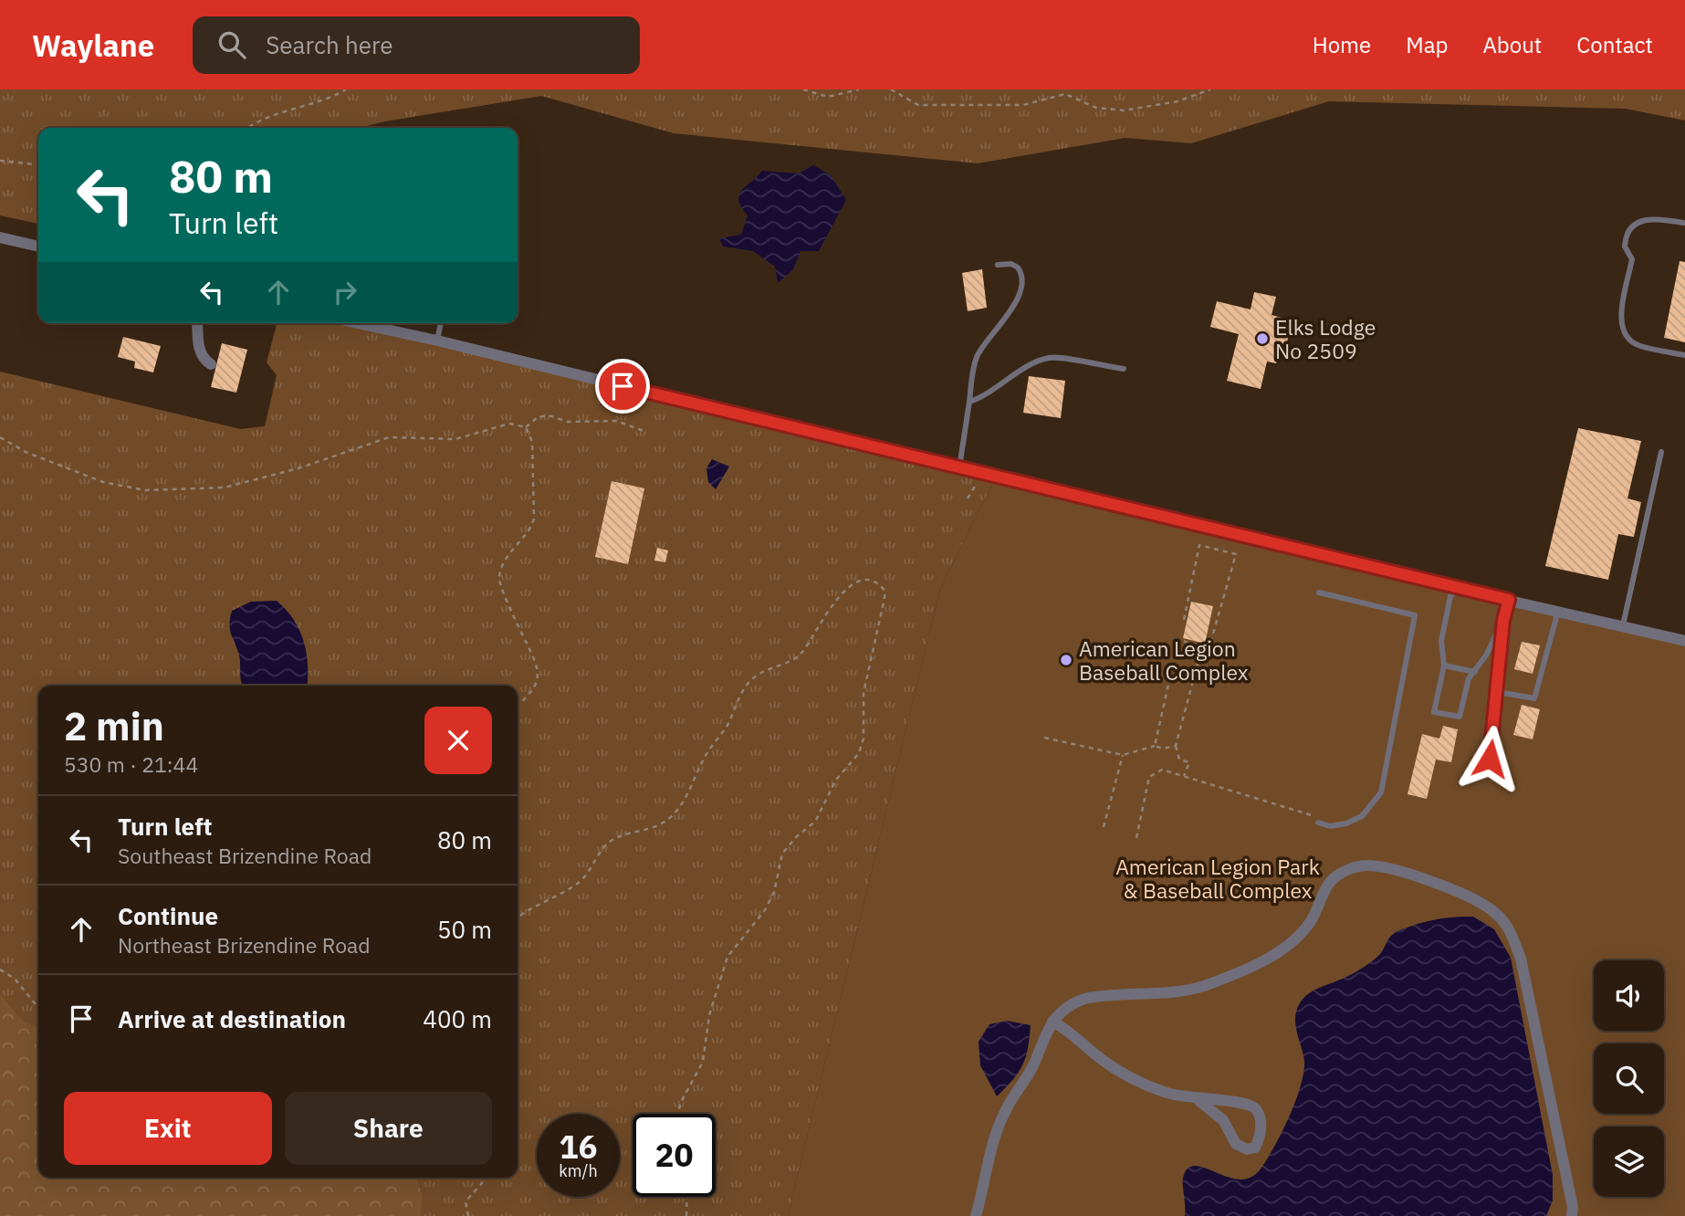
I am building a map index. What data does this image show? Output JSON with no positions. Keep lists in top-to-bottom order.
{
  "parks": ["American Legion Park & Baseball Complex"],
  "places": ["Elks Lodge No 2509", "American Legion Baseball Complex"],
  "page": {
    "header": "Waylane",
    "search": "Search here",
    "nav": [
      "Home",
      "Map",
      "About",
      "Contact"
    ],
    "turn": ["80 m", "Turn left"],
    "heading": ["2 min", "530 m · 21:44"],
    "list": [
      {
        "name": "Turn left",
        "note": "Southeast Brizendine Road",
        "value": "80 m"
      },
      {
        "name": "Continue",
        "note": "Northeast Brizendine Road",
        "value": "50 m"
      },
      {
        "name": "Arrive at destination",
        "value": "400 m"
      }
    ],
    "buttons": ["Exit", "Share"],
    "speed": "16 km/h",
    "limit": "20"
  }
}
